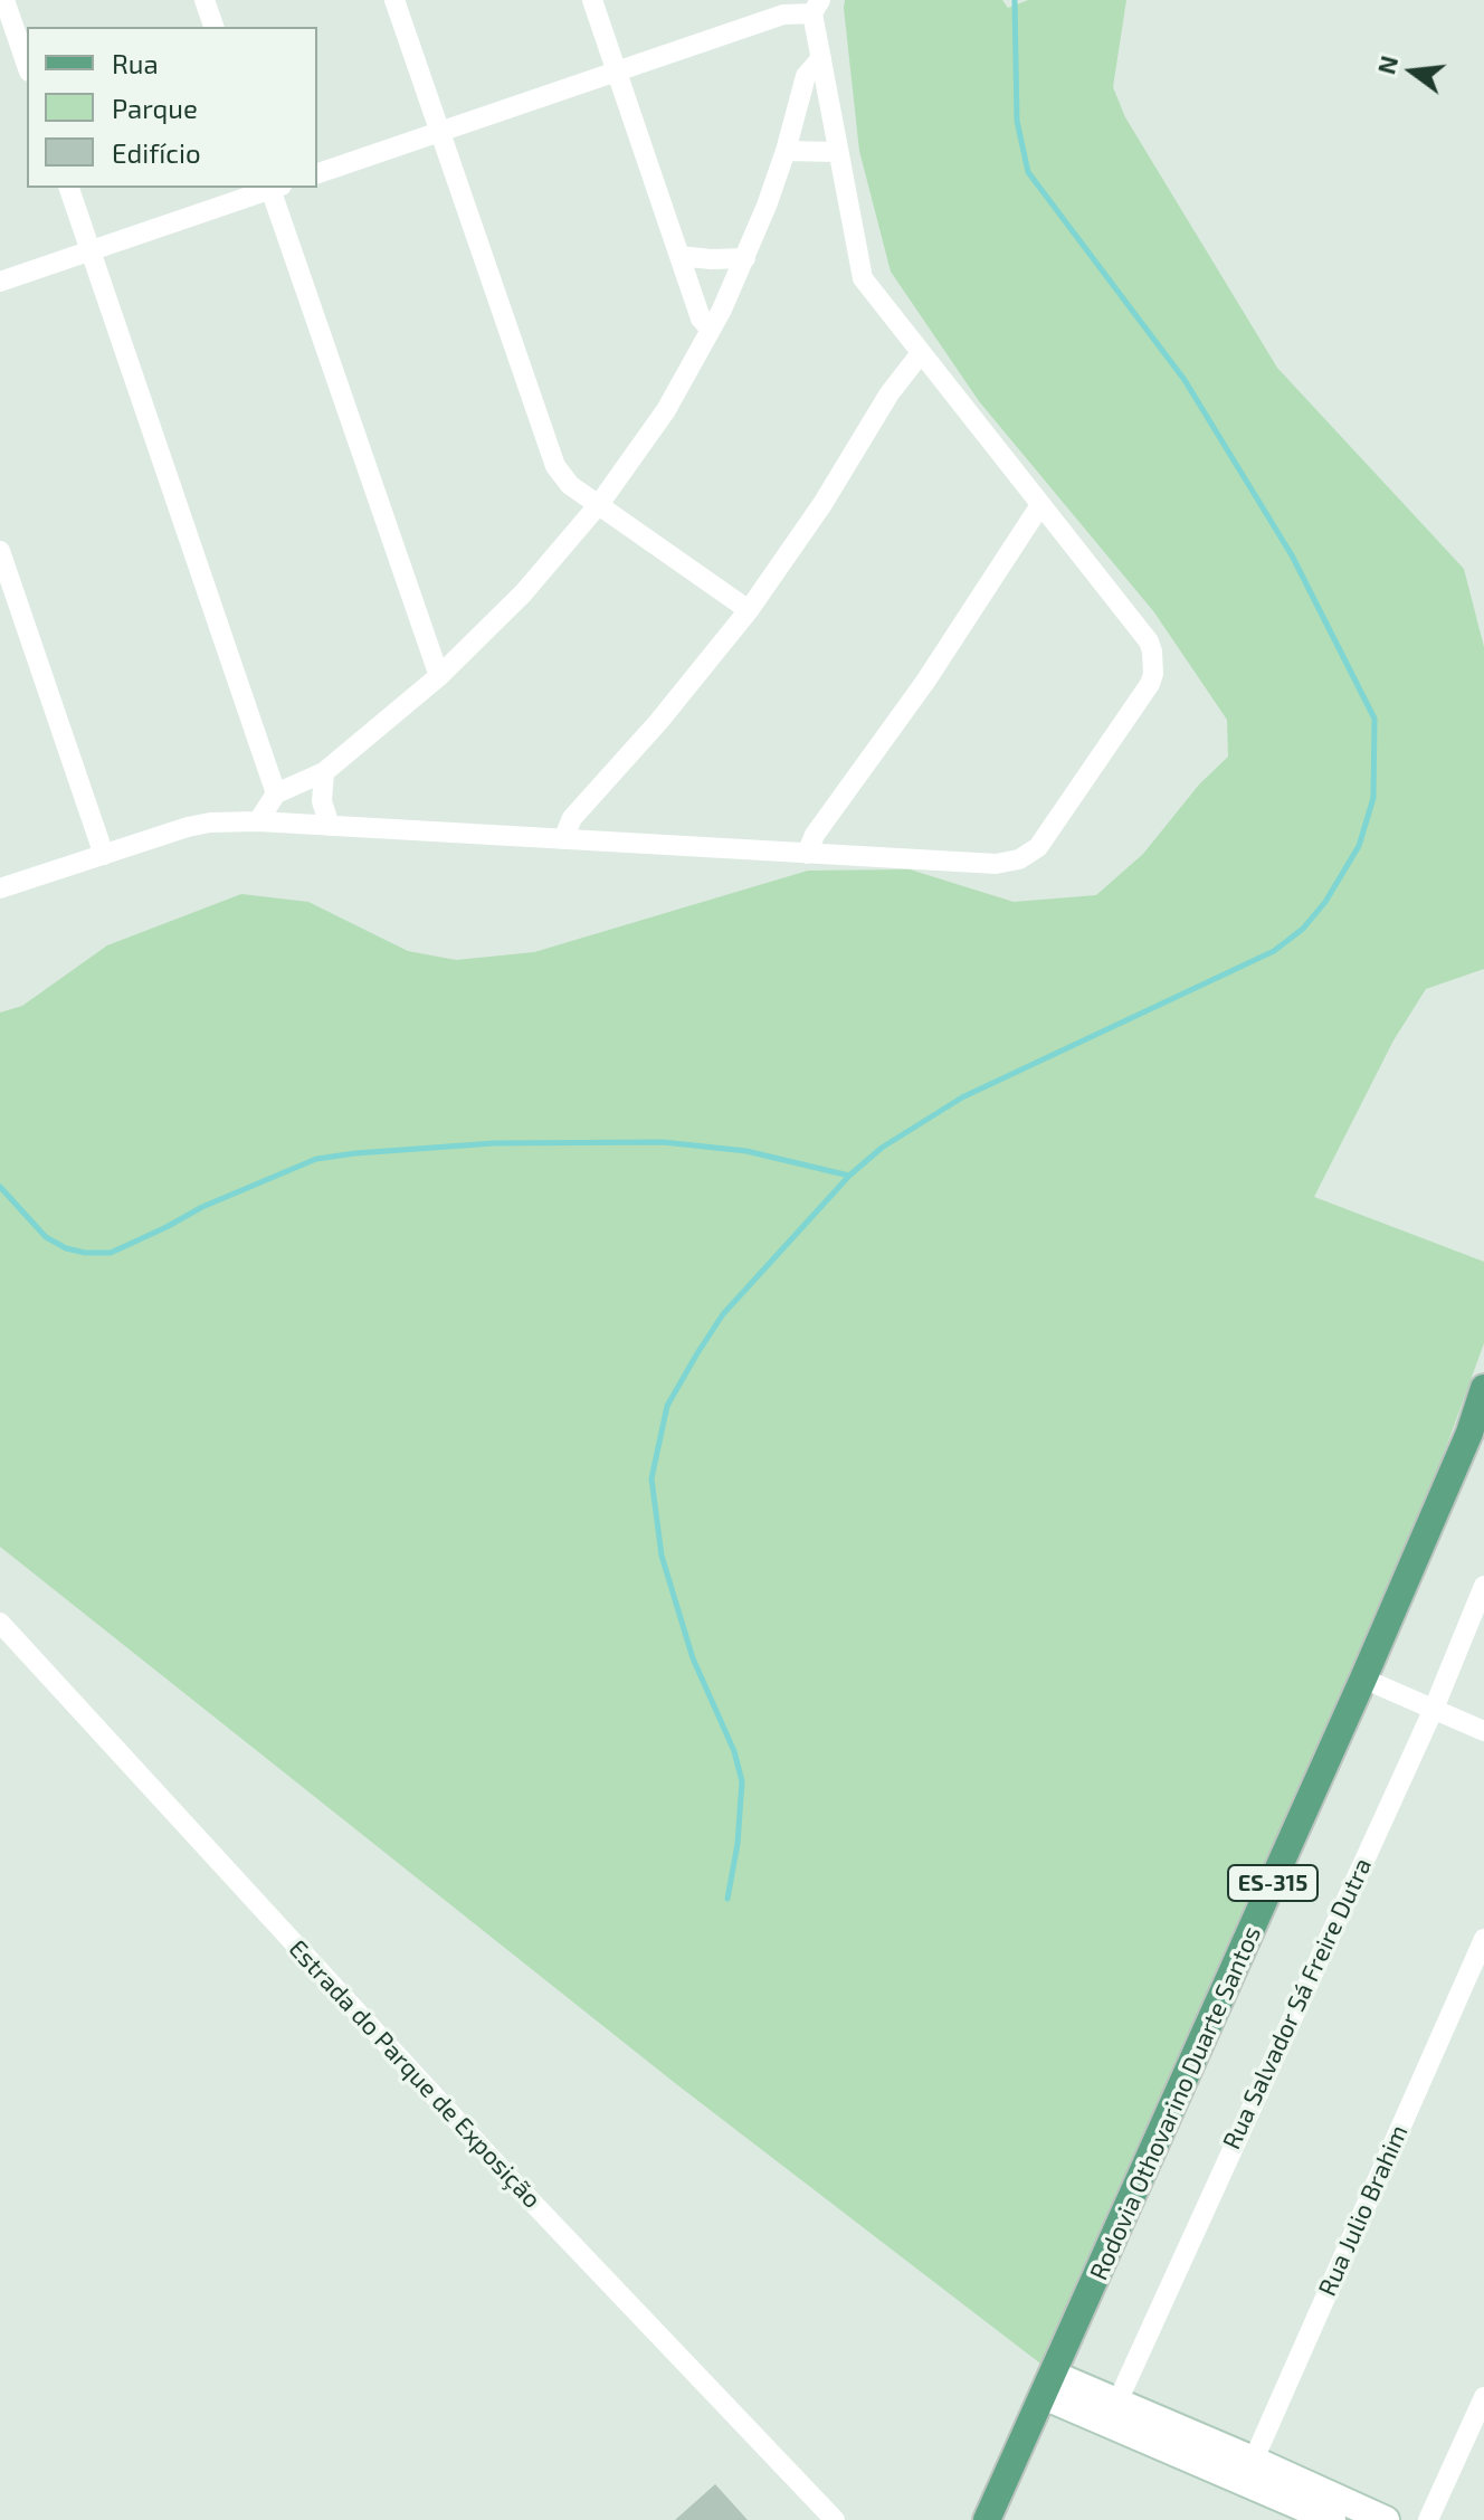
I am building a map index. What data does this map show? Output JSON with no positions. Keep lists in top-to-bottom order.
{
  "streets": {
    "main road": ["ES-315", "Rodovia Othovarino Duarte Santos"],
    "street": ["Rua Salvador Sá Freire Dutra", "Estrada do Parque de Exposição", "Rua Julio Brahim"]
  },
  "legend": ["Rua", "Parque", "Edifício"],
  "north": "left"
}
